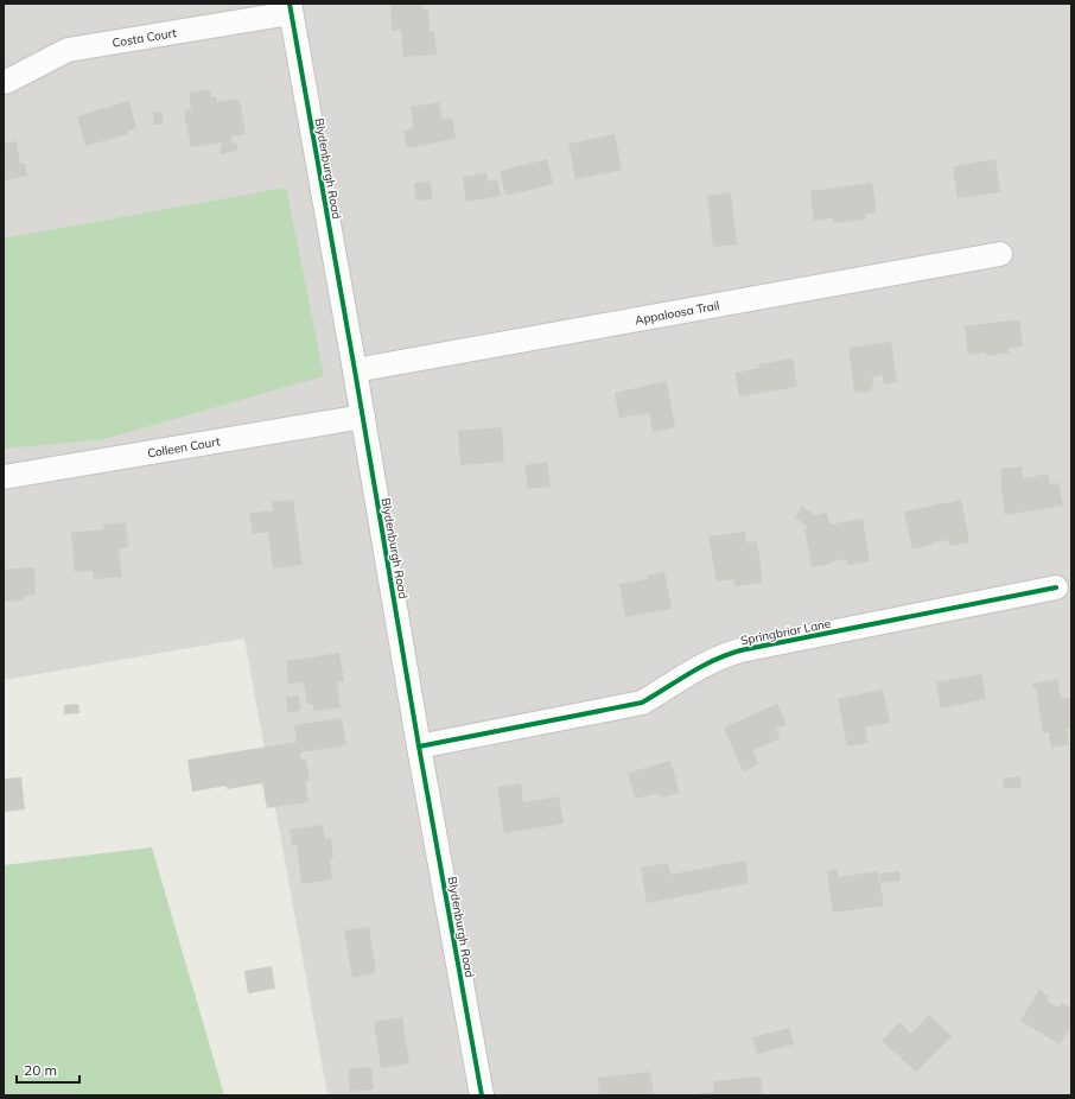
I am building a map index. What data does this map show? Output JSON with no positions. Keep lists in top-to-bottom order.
{
  "streets": {
    "street": [
      "Costa Court",
      "Blydenburgh Road",
      "Appaloosa Trail",
      "Colleen Court",
      "Springbriar Lane"
    ]
  },
  "crossings": [
    ["Costa Court", "Blydenburgh Road"],
    ["Blydenburgh Road", "Appaloosa Trail"],
    ["Blydenburgh Road", "Colleen Court"],
    ["Blydenburgh Road", "Springbriar Lane"]
  ],
  "scale_bar": "20 m"
}
